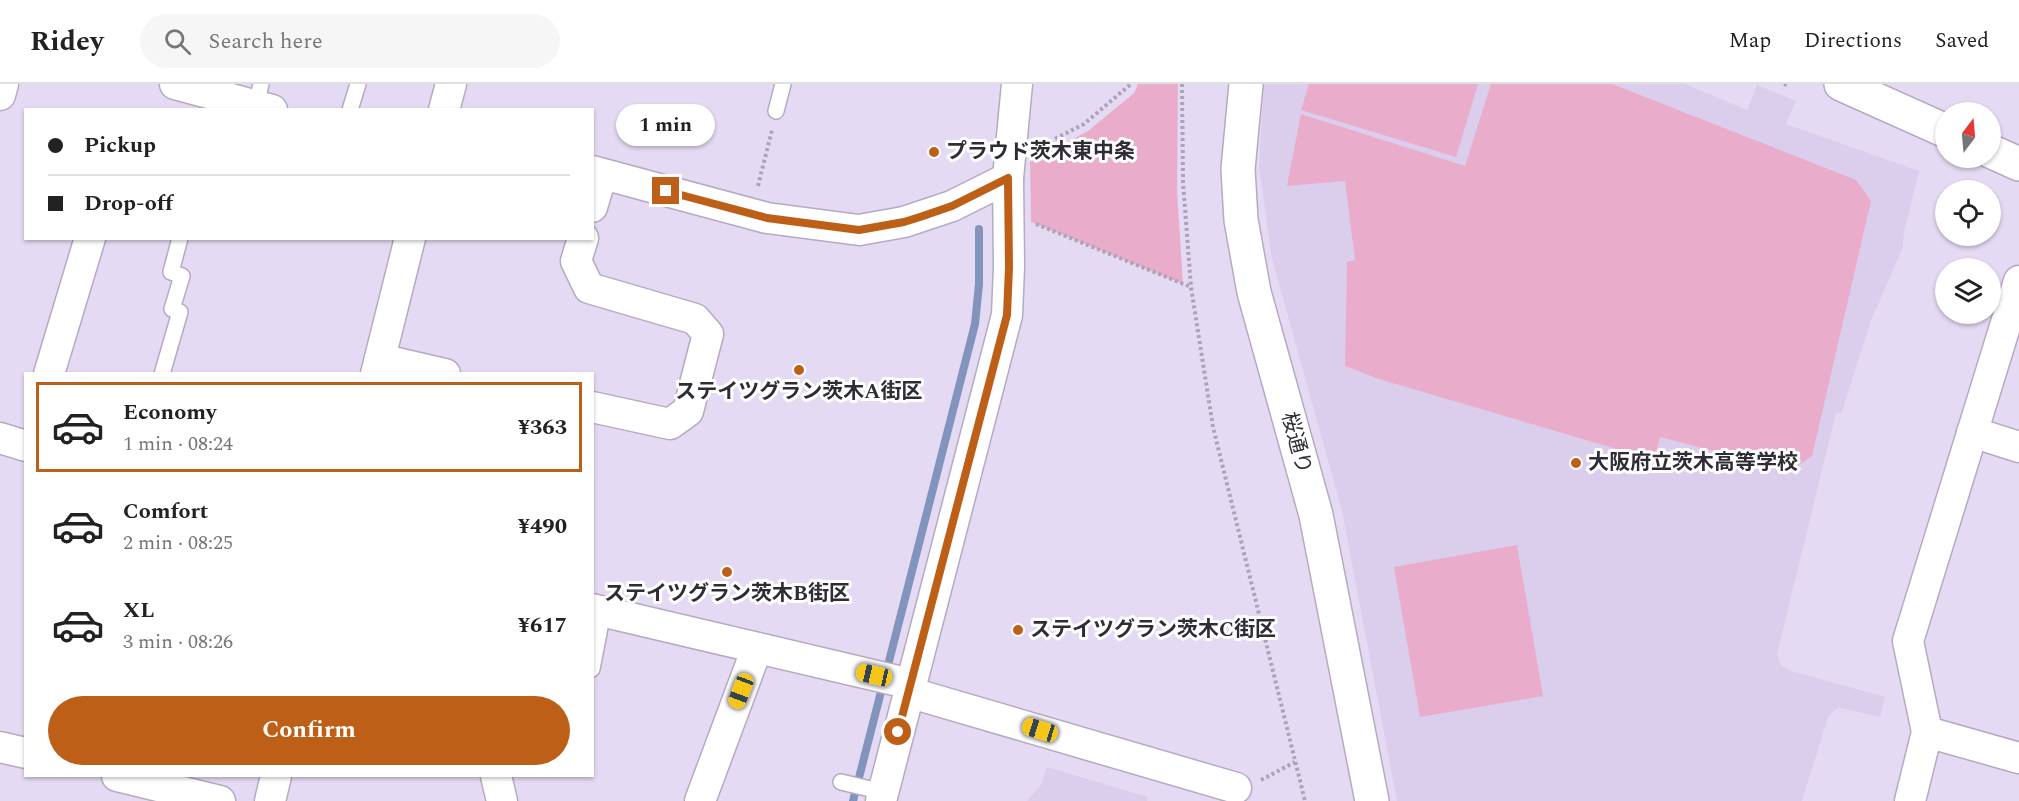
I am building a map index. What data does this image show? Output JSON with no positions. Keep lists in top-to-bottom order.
{
  "streets": {
    "street": ["桜通り"]
  },
  "places": [
    "プラウド茨木東中条",
    "ステイツグラン茨木A街区",
    "大阪府立茨木高等学校",
    "ステイツグラン茨木B街区",
    "ステイツグラン茨木C街区"
  ],
  "north": "top",
  "page": {
    "header": "Ridey",
    "search": "Search here",
    "nav": ["Map", "Directions", "Saved"],
    "bubble": "1 min",
    "banner": ["Pickup", "Drop-off"],
    "list": [
      {
        "name": "Economy",
        "note": "1 min · 08:24",
        "value": "¥363"
      },
      {
        "name": "Comfort",
        "note": "2 min · 08:25",
        "value": "¥490"
      },
      {
        "name": "XL",
        "note": "3 min · 08:26",
        "value": "¥617"
      }
    ],
    "buttons": "Confirm"
  }
}
